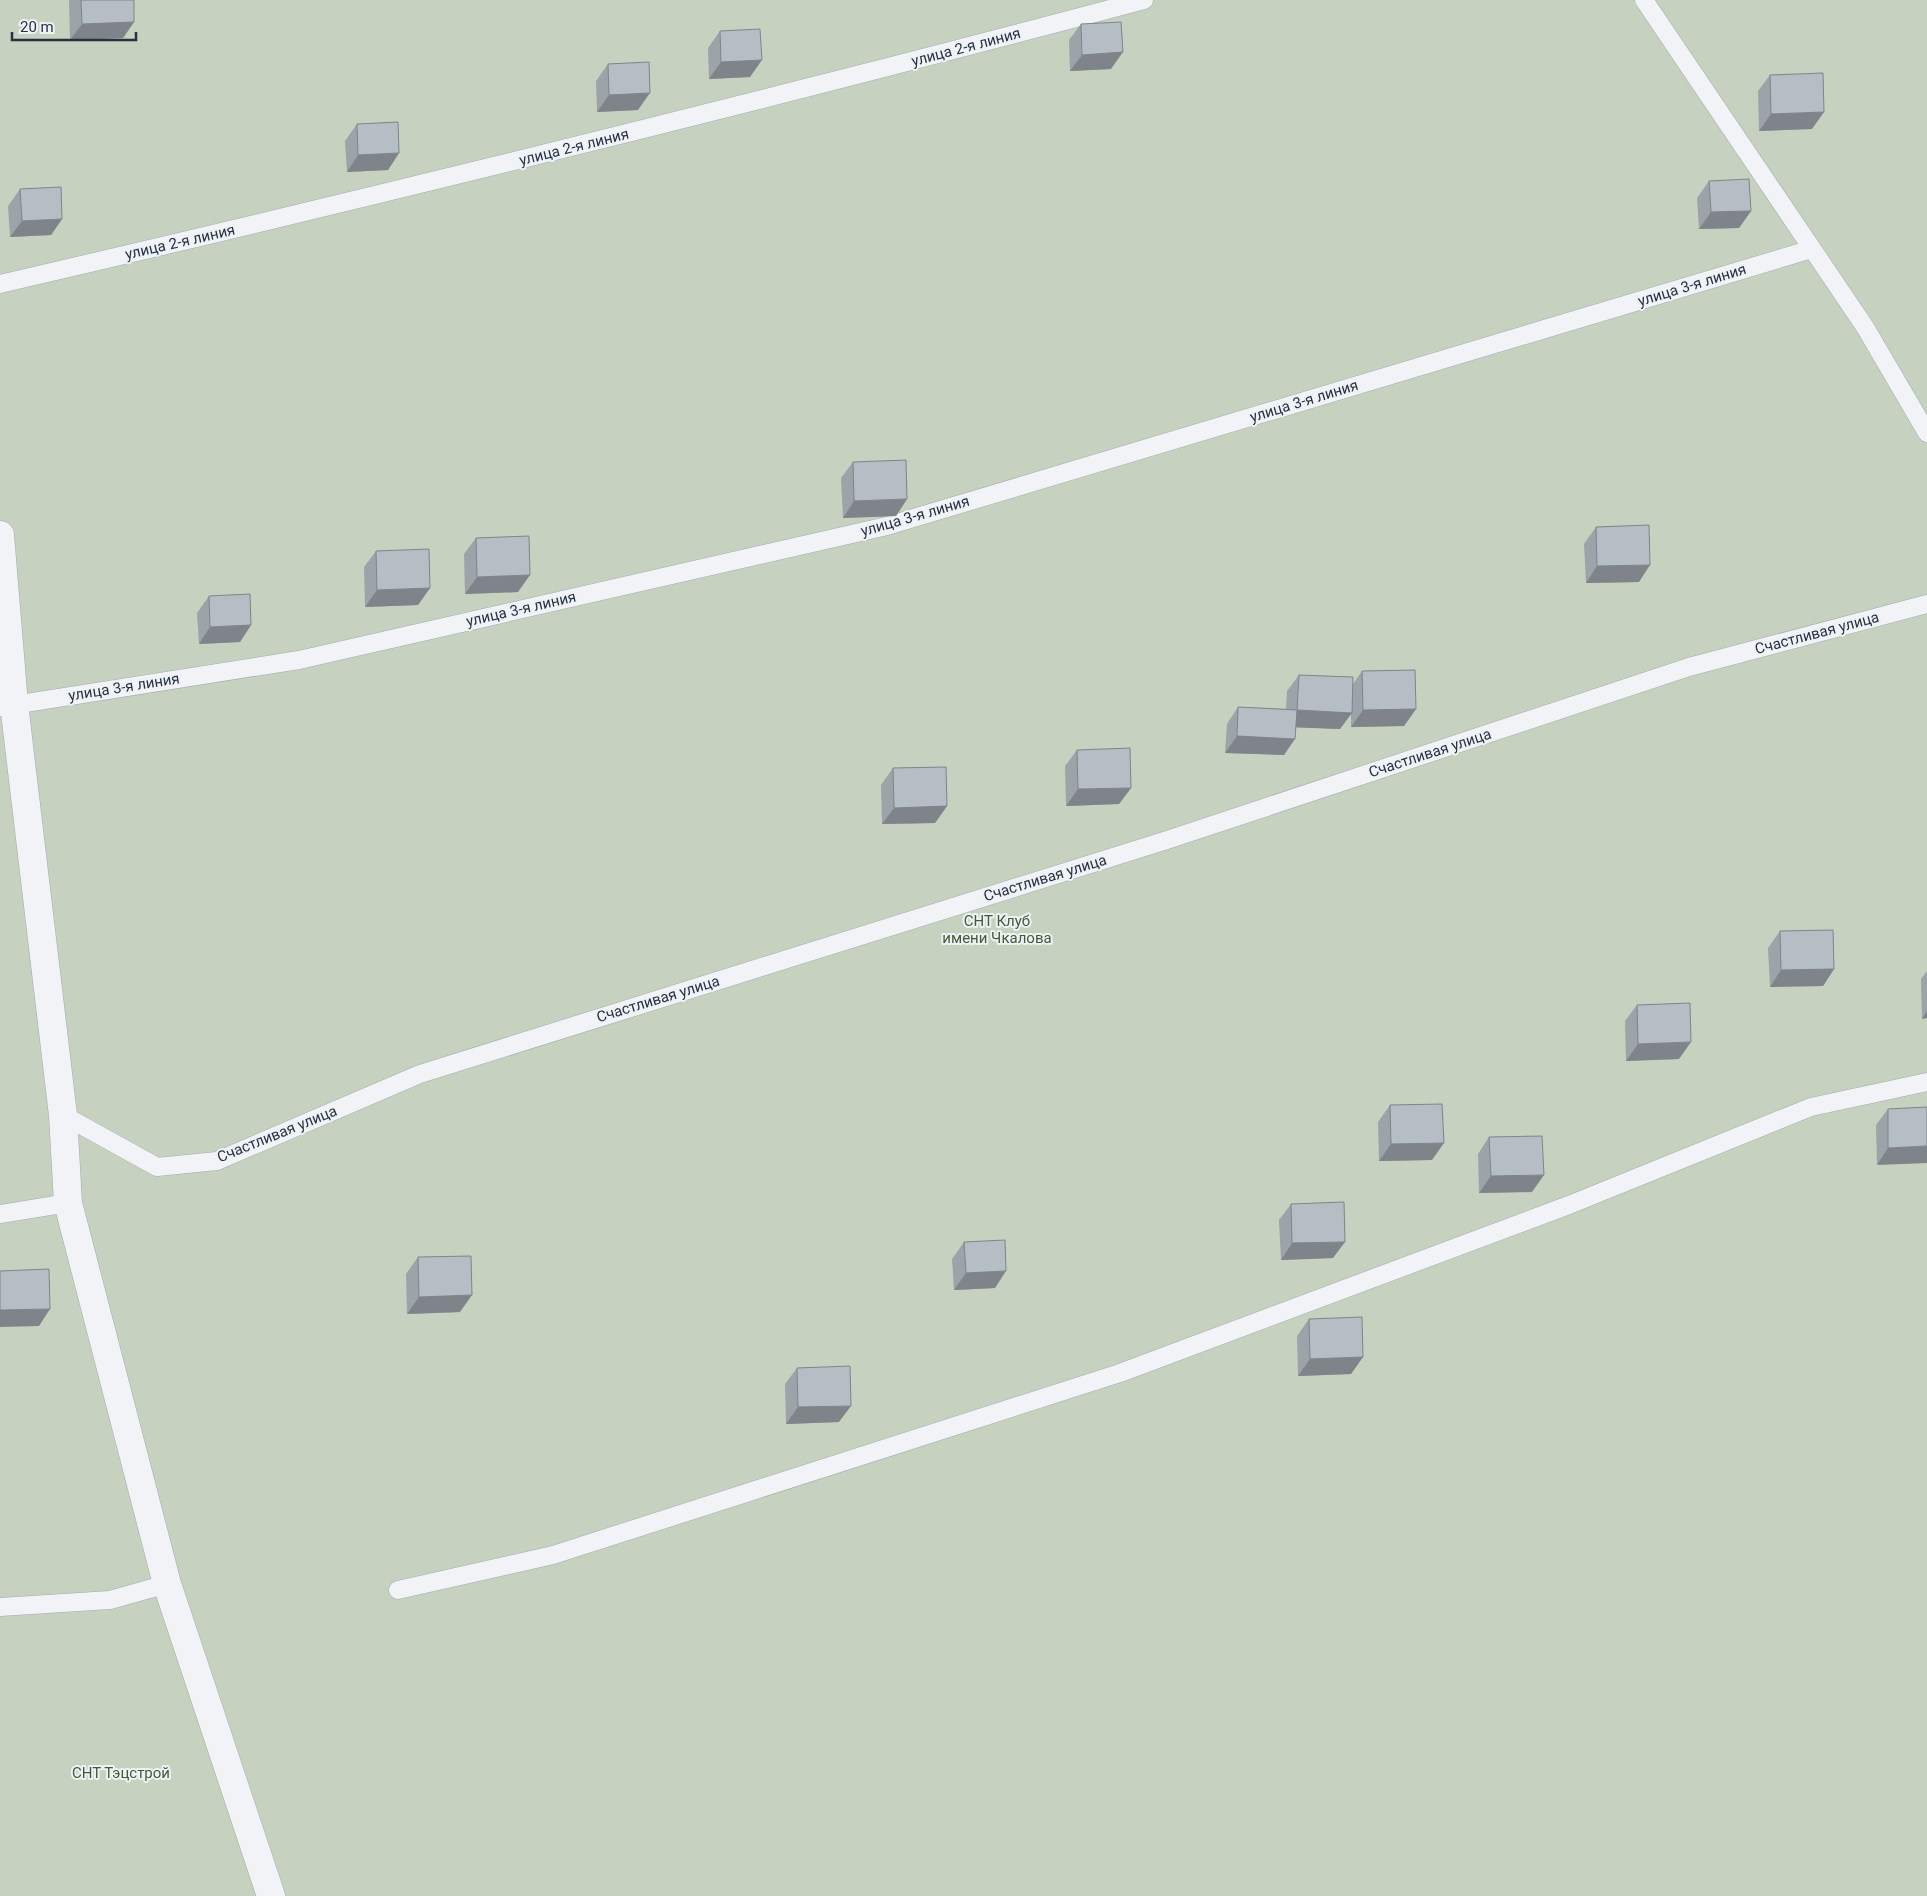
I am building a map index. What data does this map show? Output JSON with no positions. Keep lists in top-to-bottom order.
{
  "streets": {
    "lane": ["улица 2-я линия", "улица 3-я линия", "Счастливая улица"]
  },
  "parks": ["СНТ Клуб имени Чкалова", "СНТ Тэцстрой"],
  "scale_bar": "20 m"
}
